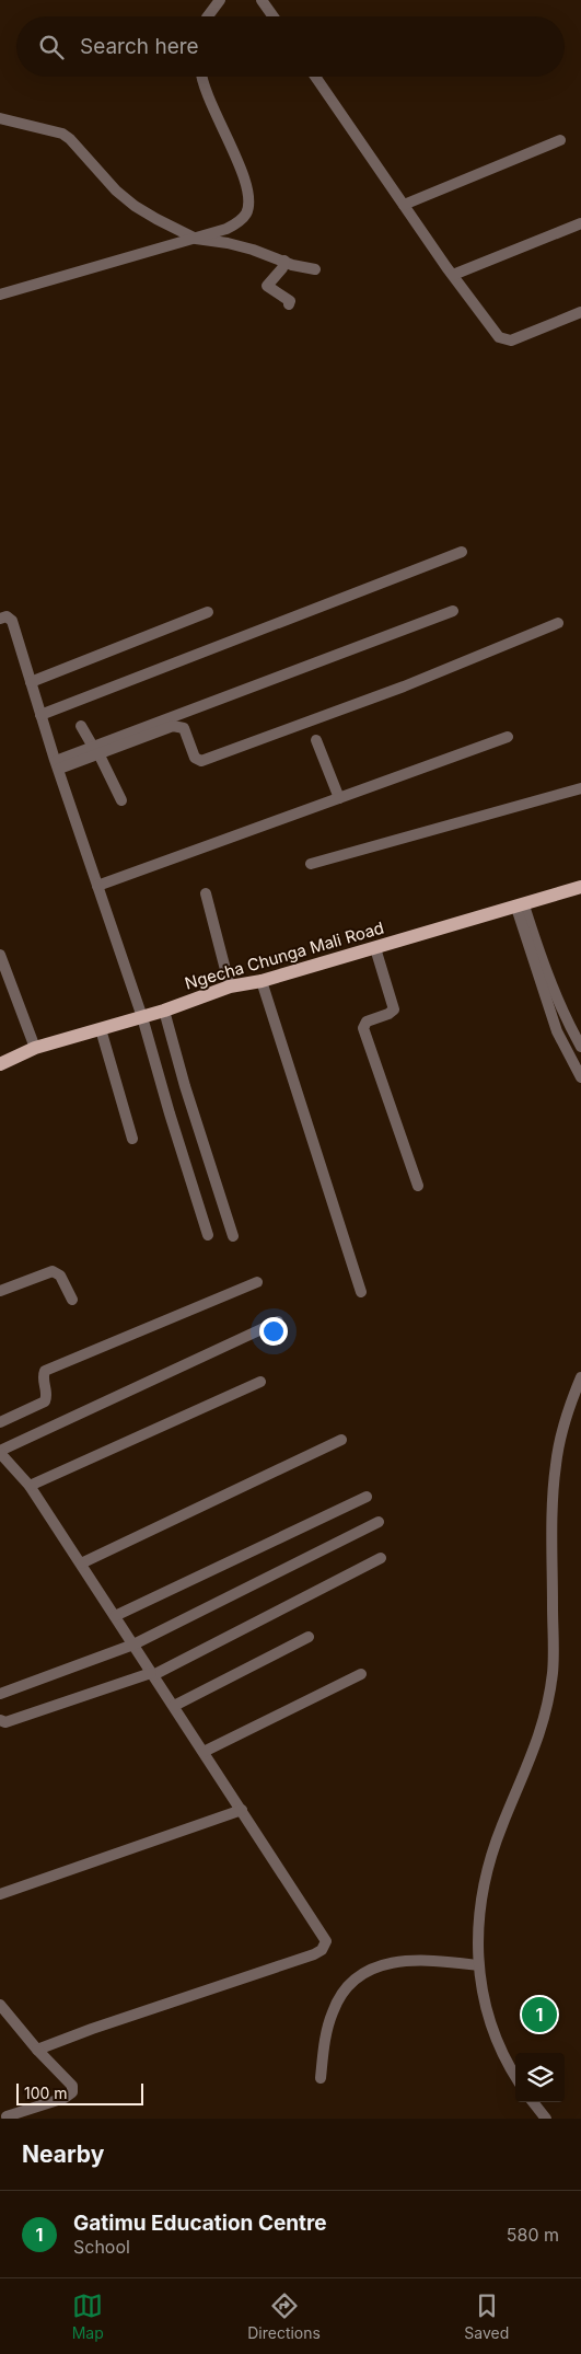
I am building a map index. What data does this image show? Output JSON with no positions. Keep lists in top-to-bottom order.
{
  "streets": {
    "main road": ["Ngecha Chunga Mali Road"]
  },
  "scale_bar": "100 m",
  "page": {
    "search": "Search here",
    "pins": "1",
    "scale": "100 m",
    "heading": "Nearby",
    "list": [
      {
        "mark": "1",
        "name": "Gatimu Education Centre",
        "note": "School",
        "value": "580 m"
      }
    ],
    "nav": ["Map", "Directions", "Saved"]
  }
}
